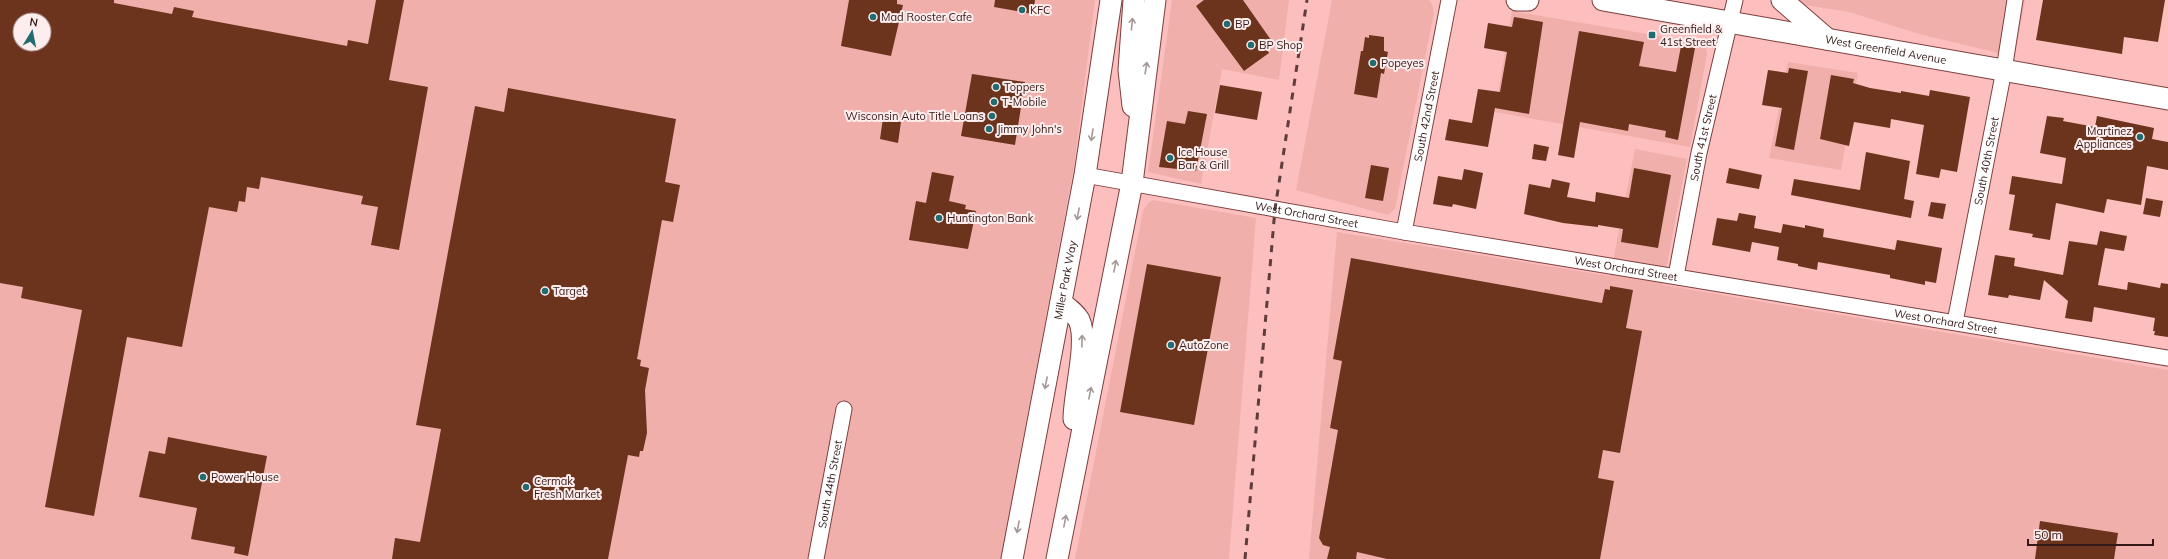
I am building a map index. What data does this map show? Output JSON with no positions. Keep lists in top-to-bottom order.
{
  "streets": {
    "main road": ["West Greenfield Avenue", "Miller Park Way"],
    "street": [
      "South 42nd Street",
      "South 41st Street",
      "South 40th Street",
      "West Orchard Street",
      "South 44th Street"
    ]
  },
  "crossings": [
    ["West Greenfield Avenue", "South 41st Street"],
    ["West Greenfield Avenue", "South 40th Street"],
    ["South 42nd Street", "West Orchard Street"],
    ["South 41st Street", "West Orchard Street"],
    ["South 40th Street", "West Orchard Street"],
    ["West Orchard Street", "Miller Park Way"]
  ],
  "places": {
    "other": [
      "KFC",
      "Mad Rooster Cafe",
      "BP",
      "BP Shop",
      "Popeyes",
      "Toppers",
      "T-Mobile",
      "Wisconsin Auto Title Loans",
      "Jimmy John's",
      "Martinez Appliances",
      "Ice House Bar & Grill",
      "Huntington Bank",
      "Target",
      "AutoZone",
      "Power House",
      "Cermak Fresh Market"
    ],
    "transit": ["Greenfield & 41st Street"]
  },
  "scale_bar": "50 m",
  "north": "top"
}
